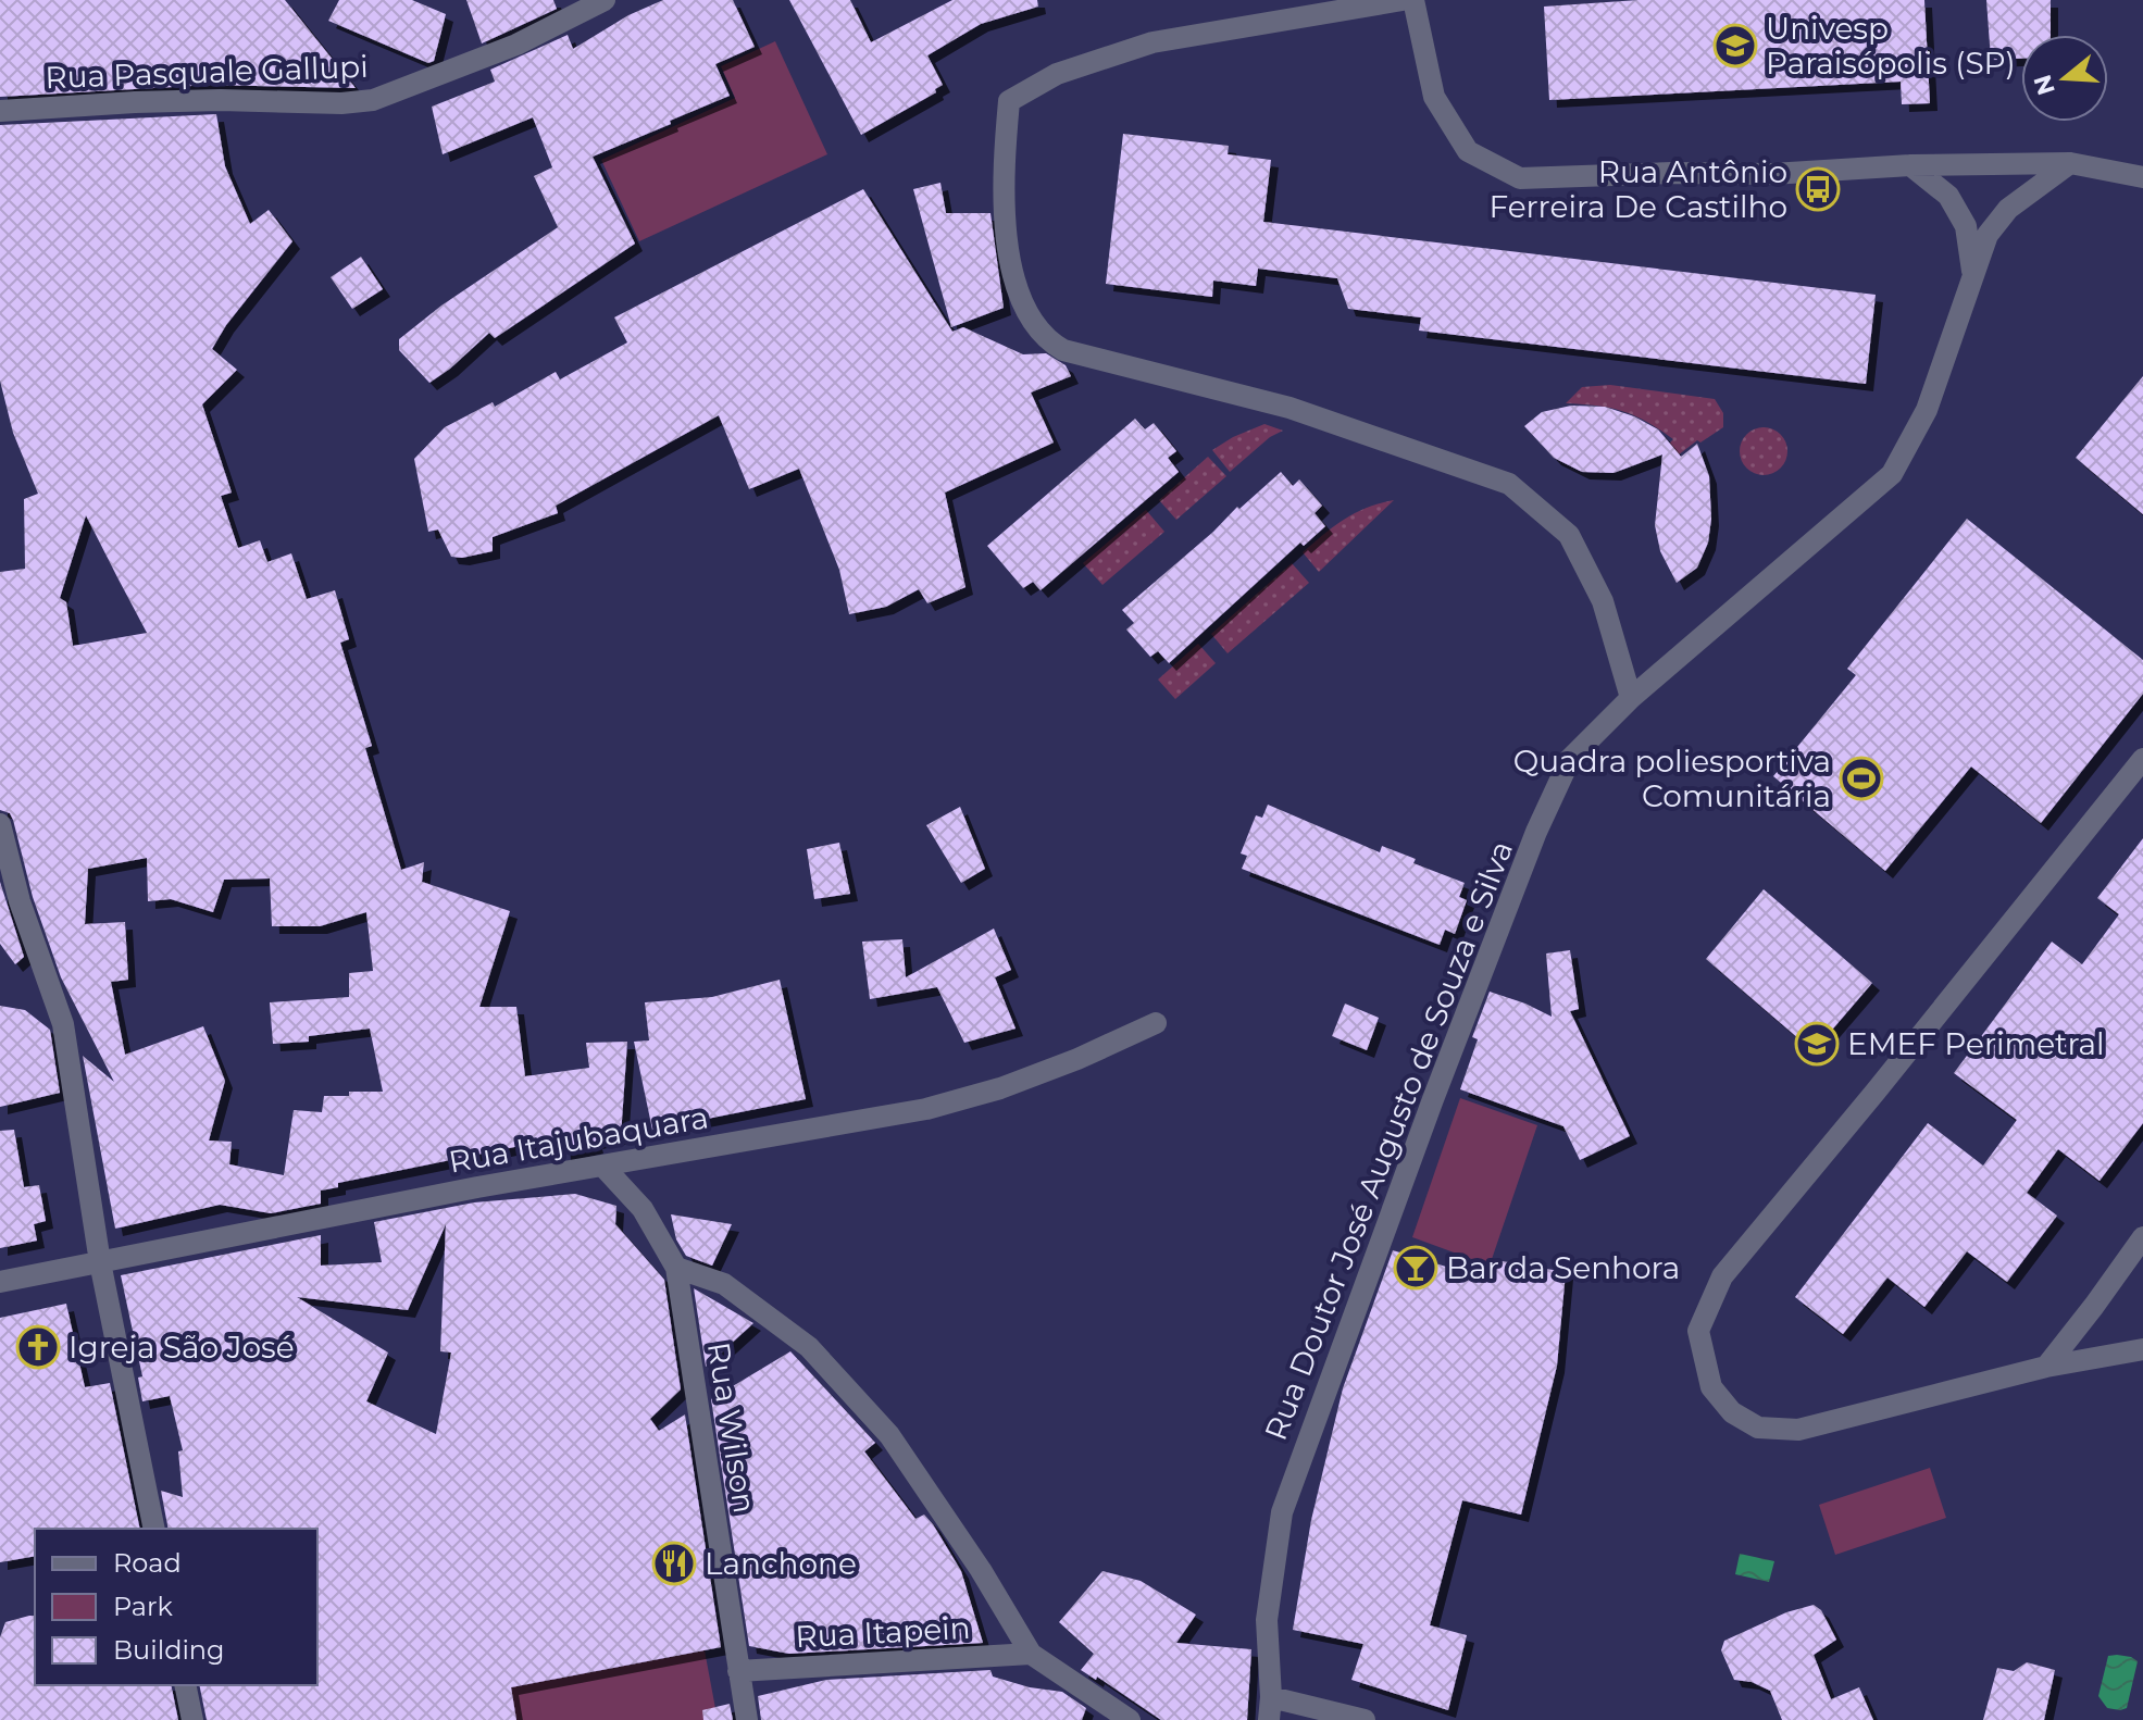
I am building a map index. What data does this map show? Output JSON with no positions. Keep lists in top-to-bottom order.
{
  "streets": {
    "street": [
      "Rua Pasquale Gallupi",
      "Rua Itajubaquara",
      "Rua Doutor José Augusto de Souza e Silva",
      "Rua Wilson",
      "Rua Itapein"
    ]
  },
  "crossings": [
    ["Rua Itajubaquara", "Rua Wilson"],
    ["Rua Wilson", "Rua Itapein"]
  ],
  "places": {
    "school or university": ["Univesp Paraisópolis (SP)", "EMEF Perimetral"],
    "bus stop": ["Rua Antônio Ferreira De Castilho"],
    "sports": ["Quadra poliesportiva Comunitária"],
    "bar": ["Bar da Senhora"],
    "church": ["Igreja São José"],
    "restaurant": ["Lanchone"]
  },
  "legend": ["Road", "Park", "Building"],
  "north": "left"
}
